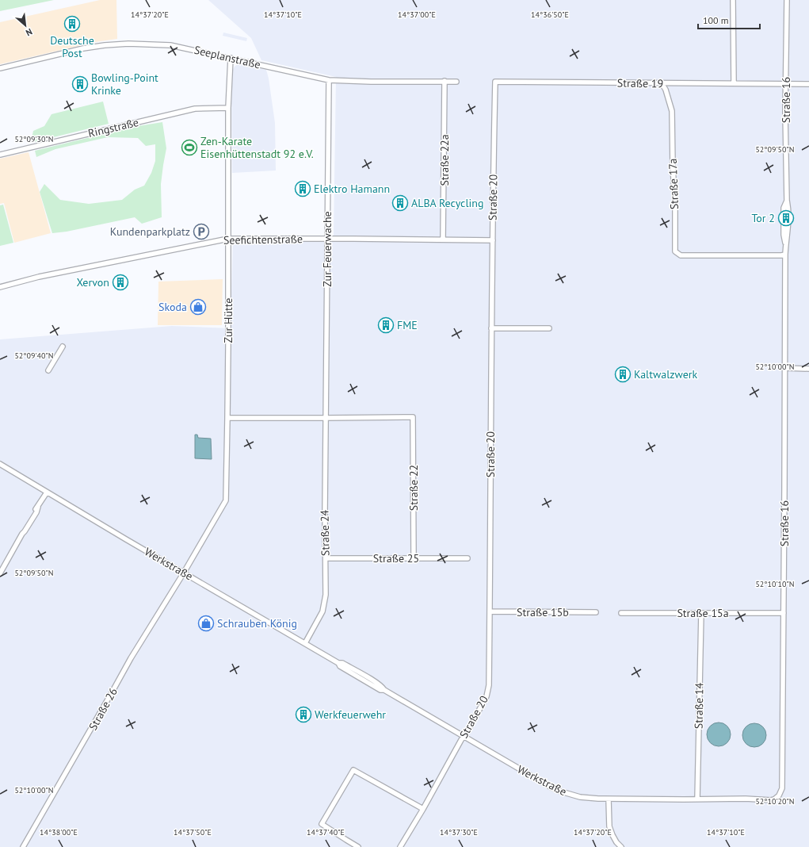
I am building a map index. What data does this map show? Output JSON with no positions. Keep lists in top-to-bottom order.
{
  "streets": {
    "street": [
      "Seeplanstraße",
      "Straße 19",
      "Straße 16",
      "Ringstraße",
      "Straße 22a",
      "Straße 17a",
      "Straße 20",
      "Seefichtenstraße",
      "Zur Feuerwache",
      "Zur Hütte",
      "Straße 22",
      "Straße 24",
      "Straße 25",
      "Werkstraße",
      "Straße 15b",
      "Straße 15a",
      "Straße 14",
      "Straße 26"
    ]
  },
  "crossings": [
    ["Seeplanstraße", "Straße 22a"],
    ["Seeplanstraße", "Zur Feuerwache"],
    ["Seeplanstraße", "Zur Hütte"],
    ["Straße 19", "Straße 16"],
    ["Straße 19", "Straße 17a"],
    ["Straße 19", "Straße 20"],
    ["Straße 16", "Straße 17a"],
    ["Straße 16", "Werkstraße"],
    ["Straße 16", "Straße 15a"],
    ["Ringstraße", "Zur Hütte"],
    ["Straße 22a", "Seefichtenstraße"],
    ["Straße 20", "Seefichtenstraße"],
    ["Straße 20", "Werkstraße"],
    ["Straße 20", "Straße 15b"],
    ["Seefichtenstraße", "Zur Feuerwache"],
    ["Seefichtenstraße", "Zur Hütte"],
    ["Zur Feuerwache", "Straße 22"],
    ["Zur Feuerwache", "Straße 24"],
    ["Zur Hütte", "Werkstraße"],
    ["Zur Hütte", "Straße 26"],
    ["Straße 22", "Straße 24"],
    ["Straße 22", "Straße 25"],
    ["Straße 24", "Straße 25"],
    ["Straße 24", "Werkstraße"],
    ["Werkstraße", "Straße 14"],
    ["Werkstraße", "Straße 26"],
    ["Straße 15a", "Straße 14"]
  ],
  "places": {
    "building": [
      "Deutsche Post",
      "Bowling-Point Krinke",
      "Elektro Hamann",
      "ALBA Recycling",
      "Tor 2",
      "Xervon",
      "FME",
      "Kaltwalzwerk",
      "Werkfeuerwehr"
    ],
    "sports": ["Zen-Karate Eisenhüttenstadt 92 e.V."],
    "parking": ["Kundenparkplatz"],
    "shop": ["Skoda", "Schrauben König"]
  },
  "scale_bar": "100 m",
  "north": "bottom right",
  "coordinates": [
    "14°37'20\"E",
    "14°37'10\"E",
    "14°37'00\"E",
    "14°36'50\"E",
    "52°09'30\"N",
    "52°09'50\"N",
    "52°09'40\"N",
    "52°10'00\"N",
    "52°10'10\"N",
    "52°10'20\"N",
    "14°38'00\"E",
    "14°37'50\"E",
    "14°37'40\"E",
    "14°37'30\"E"
  ]
}
